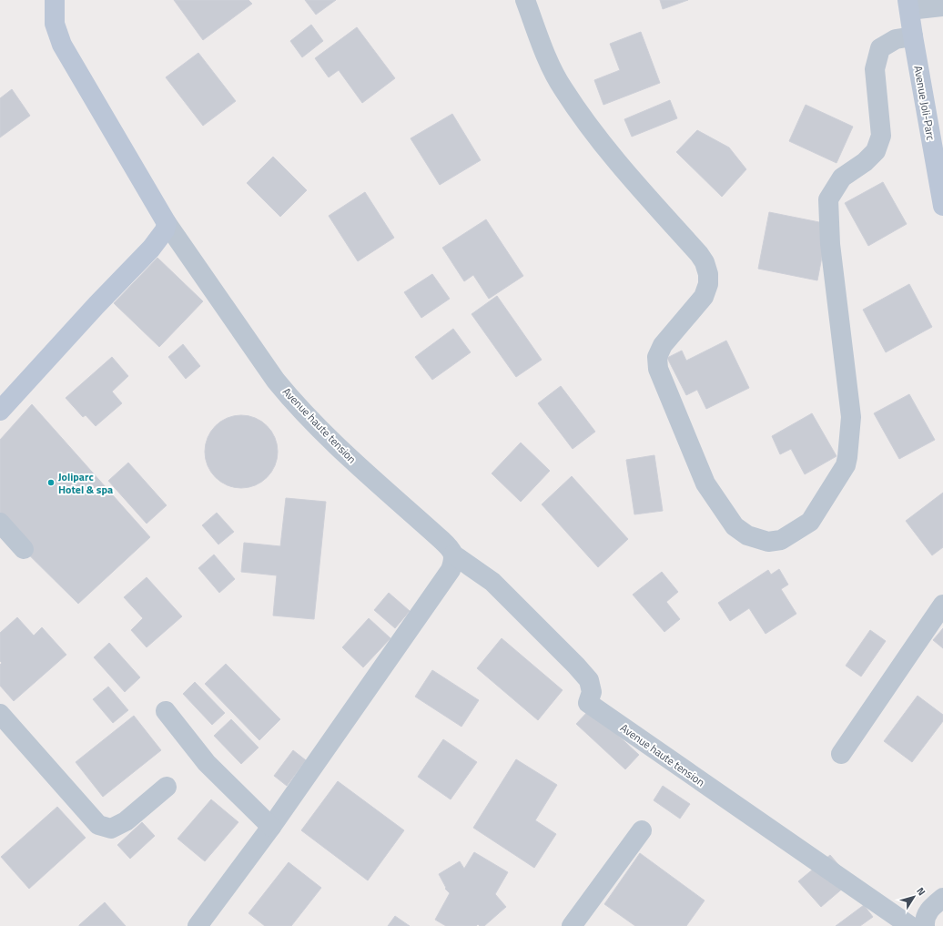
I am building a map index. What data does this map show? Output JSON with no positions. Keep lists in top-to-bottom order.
{
  "streets": {
    "street": ["Avenue Joli-Parc", "Avenue haute tension"]
  },
  "places": ["Joliparc Hotel & spa"],
  "north": "top right"
}
